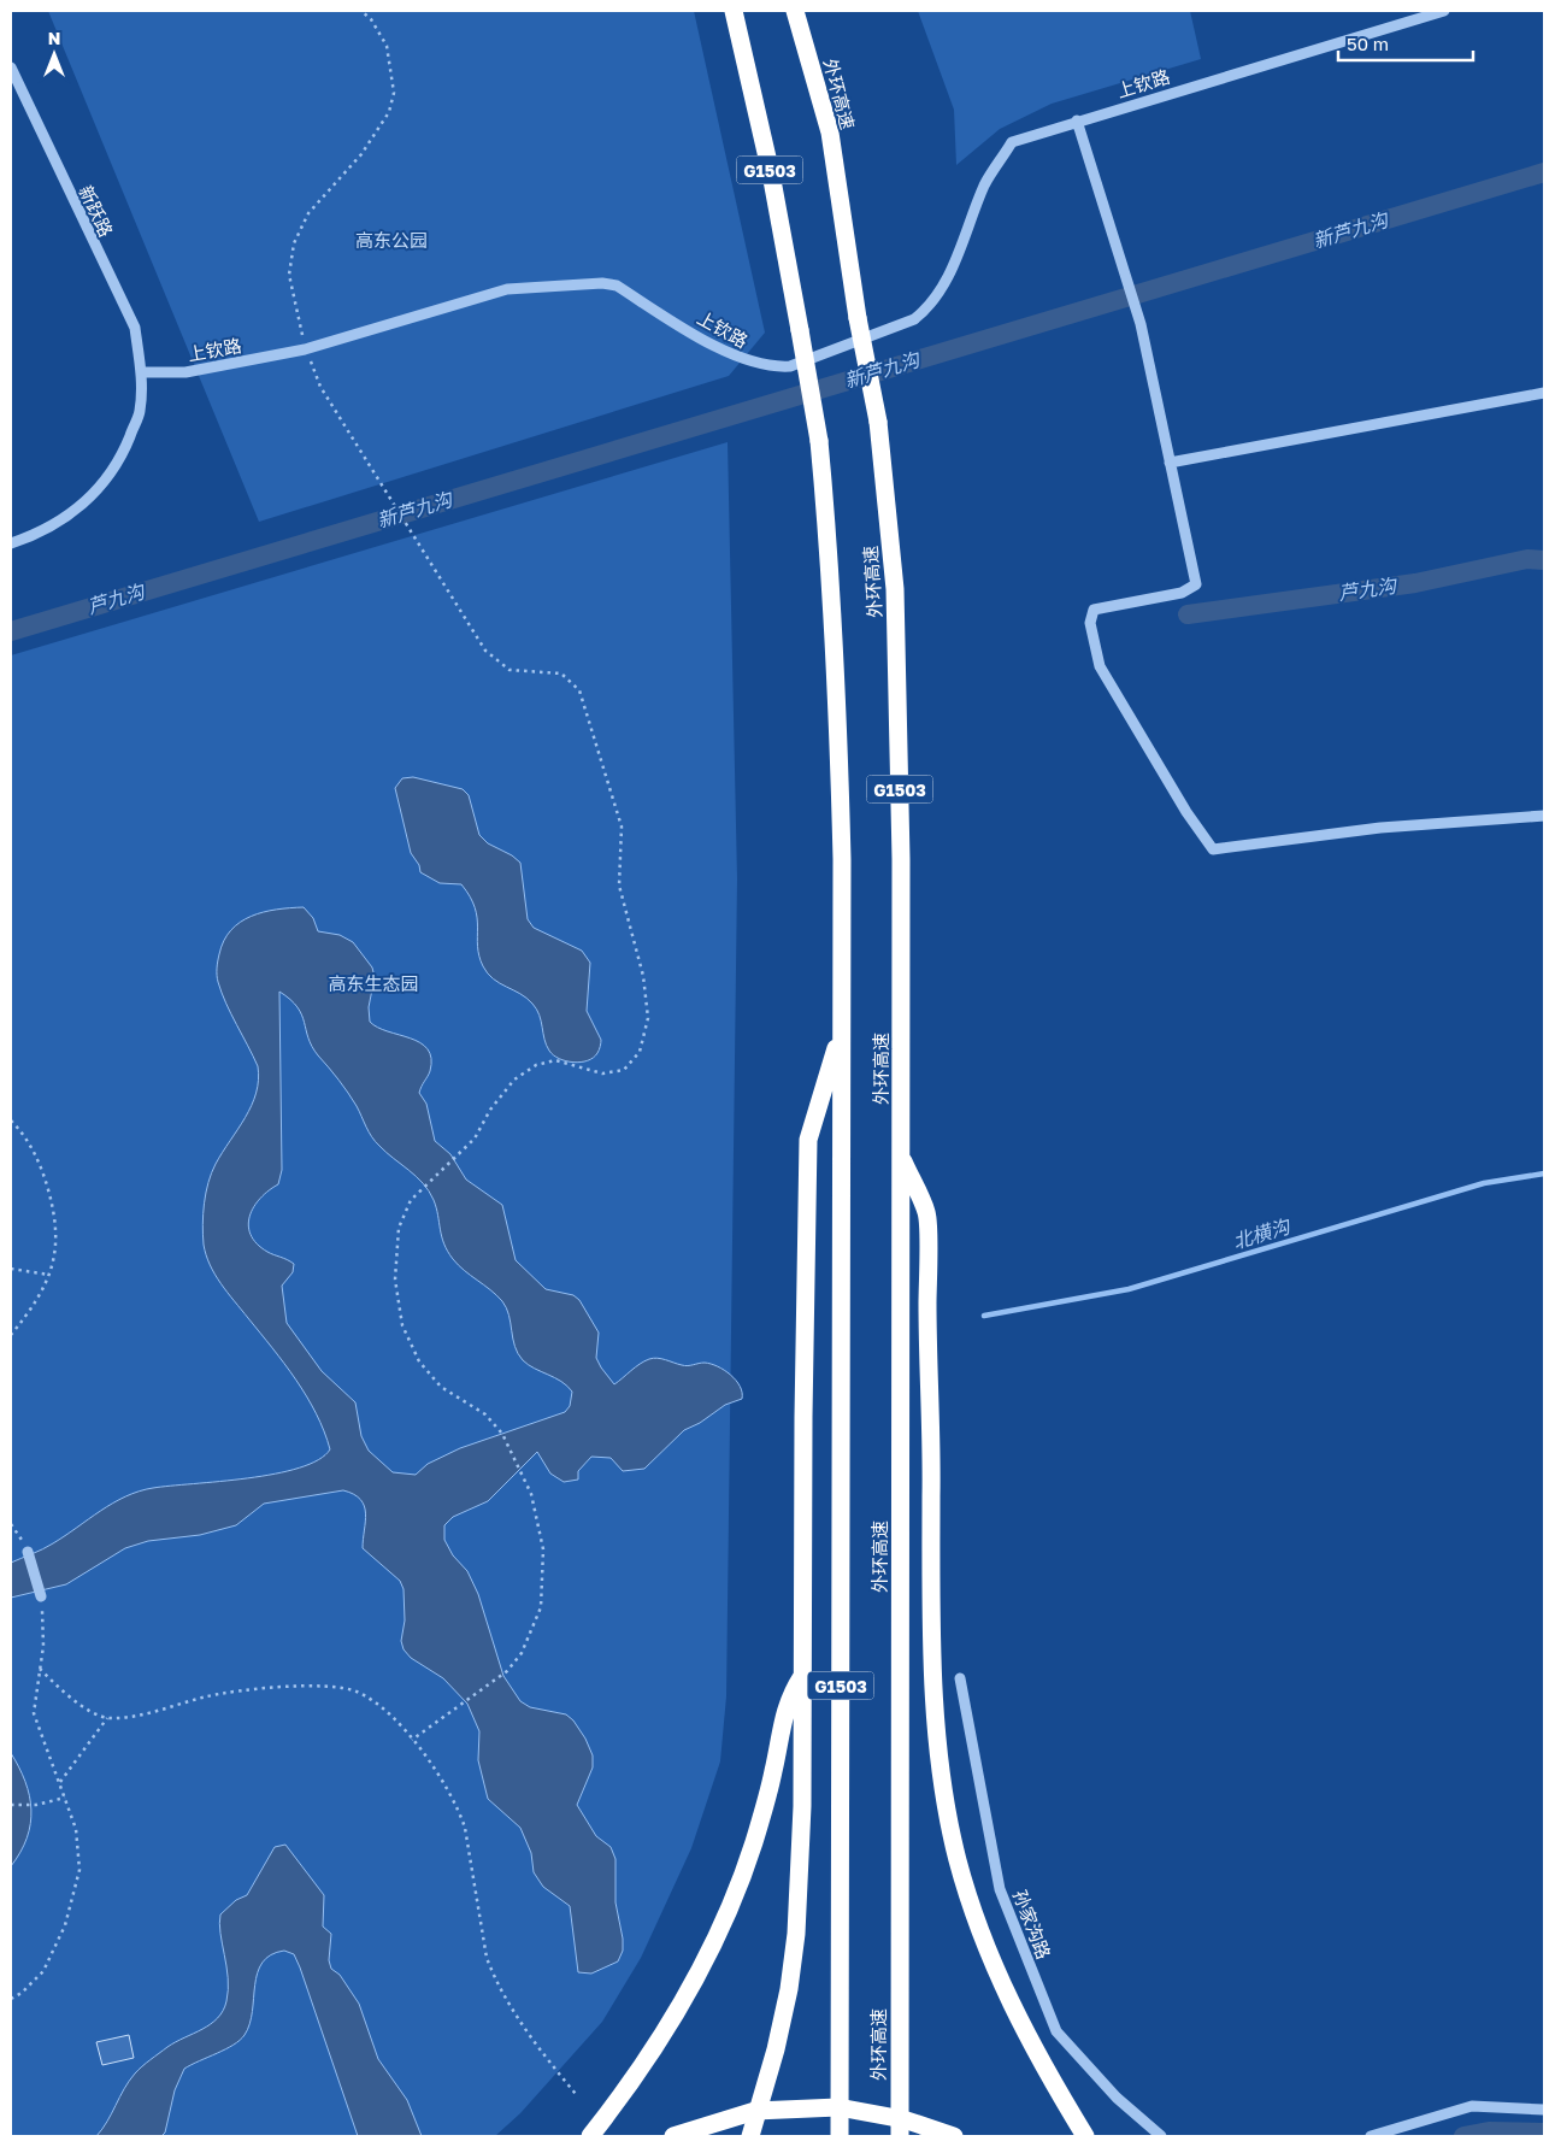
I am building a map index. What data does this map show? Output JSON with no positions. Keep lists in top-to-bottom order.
{
  "streets": {
    "highway": ["外环高速", "G1503"],
    "street": ["上钦路", "新跃路", "孙家沟路"]
  },
  "crossings": [
    ["上钦路", "新跃路"]
  ],
  "water": ["新芦九沟", "芦九沟", "北横沟"],
  "parks": ["高东公园", "高东生态园"],
  "scale_bar": "50 m",
  "north": "top"
}
